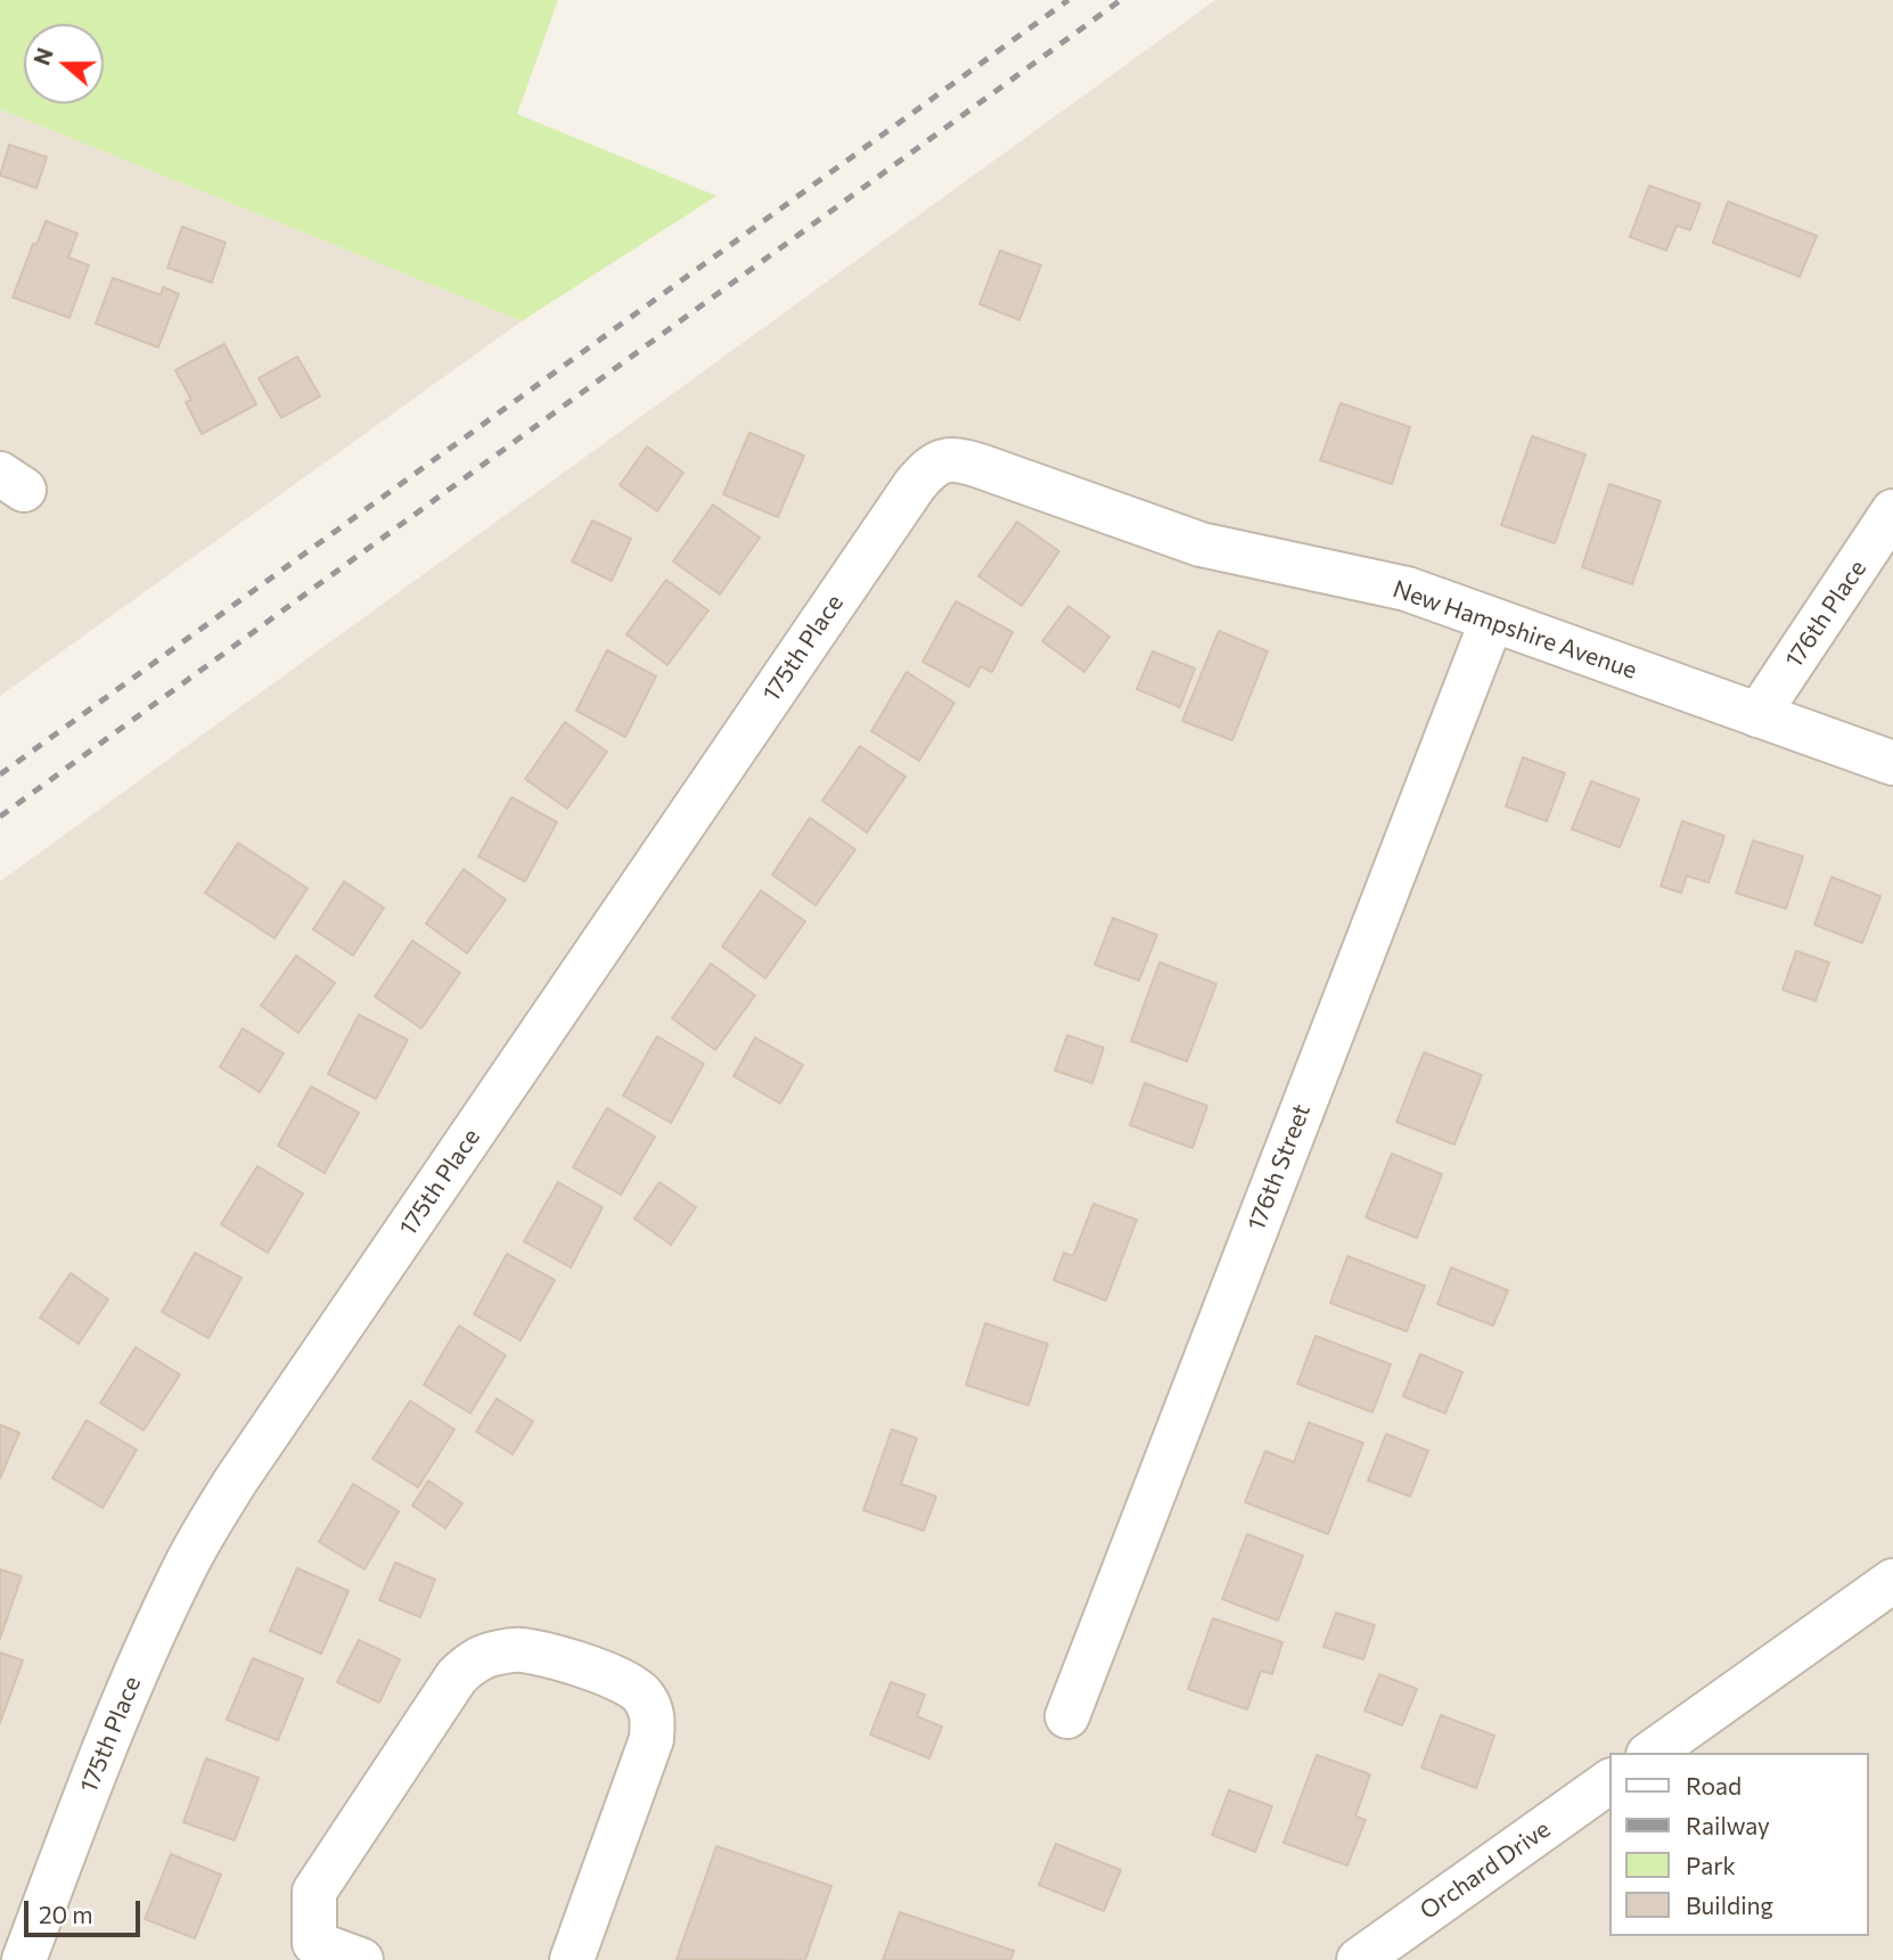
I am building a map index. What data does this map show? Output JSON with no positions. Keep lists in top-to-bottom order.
{
  "streets": {
    "street": [
      "176th Place",
      "New Hampshire Avenue",
      "175th Place",
      "176th Street",
      "Orchard Drive"
    ]
  },
  "crossings": [
    ["176th Place", "New Hampshire Avenue"],
    ["New Hampshire Avenue", "175th Place"],
    ["New Hampshire Avenue", "176th Street"]
  ],
  "legend": [
    "Road",
    "Railway",
    "Park",
    "Building"
  ],
  "scale_bar": "20 m",
  "north": "left"
}
